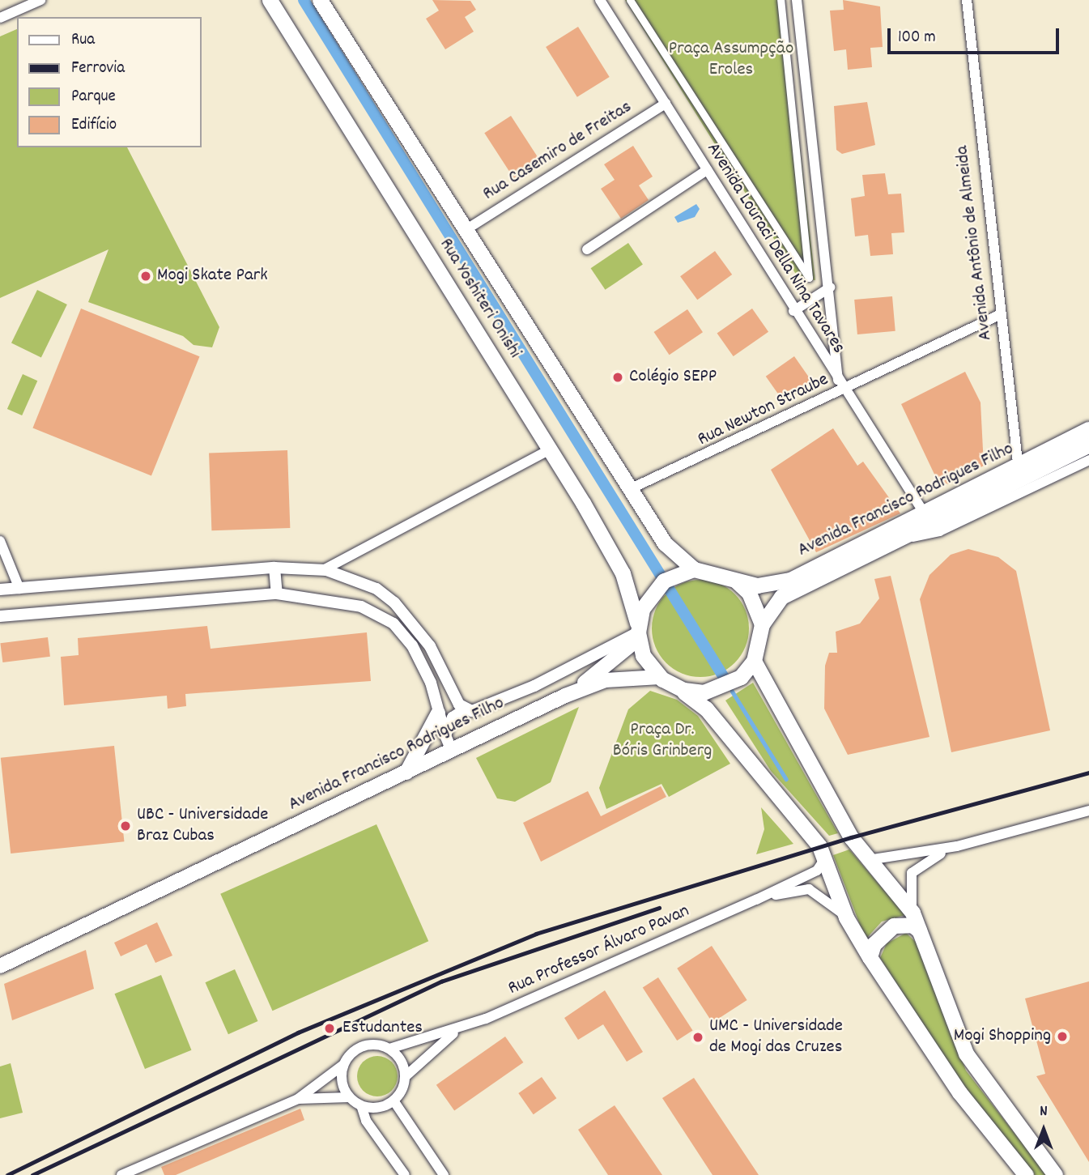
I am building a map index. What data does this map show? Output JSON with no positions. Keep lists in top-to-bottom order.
{
  "streets": {
    "main road": ["Rua Yoshiteri Onishi", "Avenida Francisco Rodrigues Filho"],
    "street": [
      "Rua Casemiro de Freitas",
      "Avenida Antônio de Almeida",
      "Avenida Louraci Della Nina Tavares",
      "Rua Newton Straube",
      "Rua Professor Álvaro Pavan"
    ]
  },
  "crossings": [
    ["Rua Casemiro de Freitas", "Avenida Louraci Della Nina Tavares"],
    ["Rua Casemiro de Freitas", "Rua Yoshiteri Onishi"],
    ["Avenida Antônio de Almeida", "Rua Newton Straube"],
    ["Avenida Antônio de Almeida", "Avenida Francisco Rodrigues Filho"],
    ["Avenida Louraci Della Nina Tavares", "Rua Newton Straube"],
    ["Avenida Louraci Della Nina Tavares", "Avenida Francisco Rodrigues Filho"],
    ["Rua Yoshiteri Onishi", "Rua Newton Straube"],
    ["Rua Yoshiteri Onishi", "Avenida Francisco Rodrigues Filho"]
  ],
  "parks": ["Praça Assumpção Eroles", "Praça Dr. Bóris Grinberg"],
  "places": [
    "Mogi Skate Park",
    "Colégio SEPP",
    "UBC - Universidade Braz Cubas",
    "Estudantes",
    "Mogi Shopping",
    "UMC - Universidade de Mogi das Cruzes"
  ],
  "legend": [
    "Rua",
    "Ferrovia",
    "Parque",
    "Edifício"
  ],
  "scale_bar": "100 m",
  "north": "top"
}
